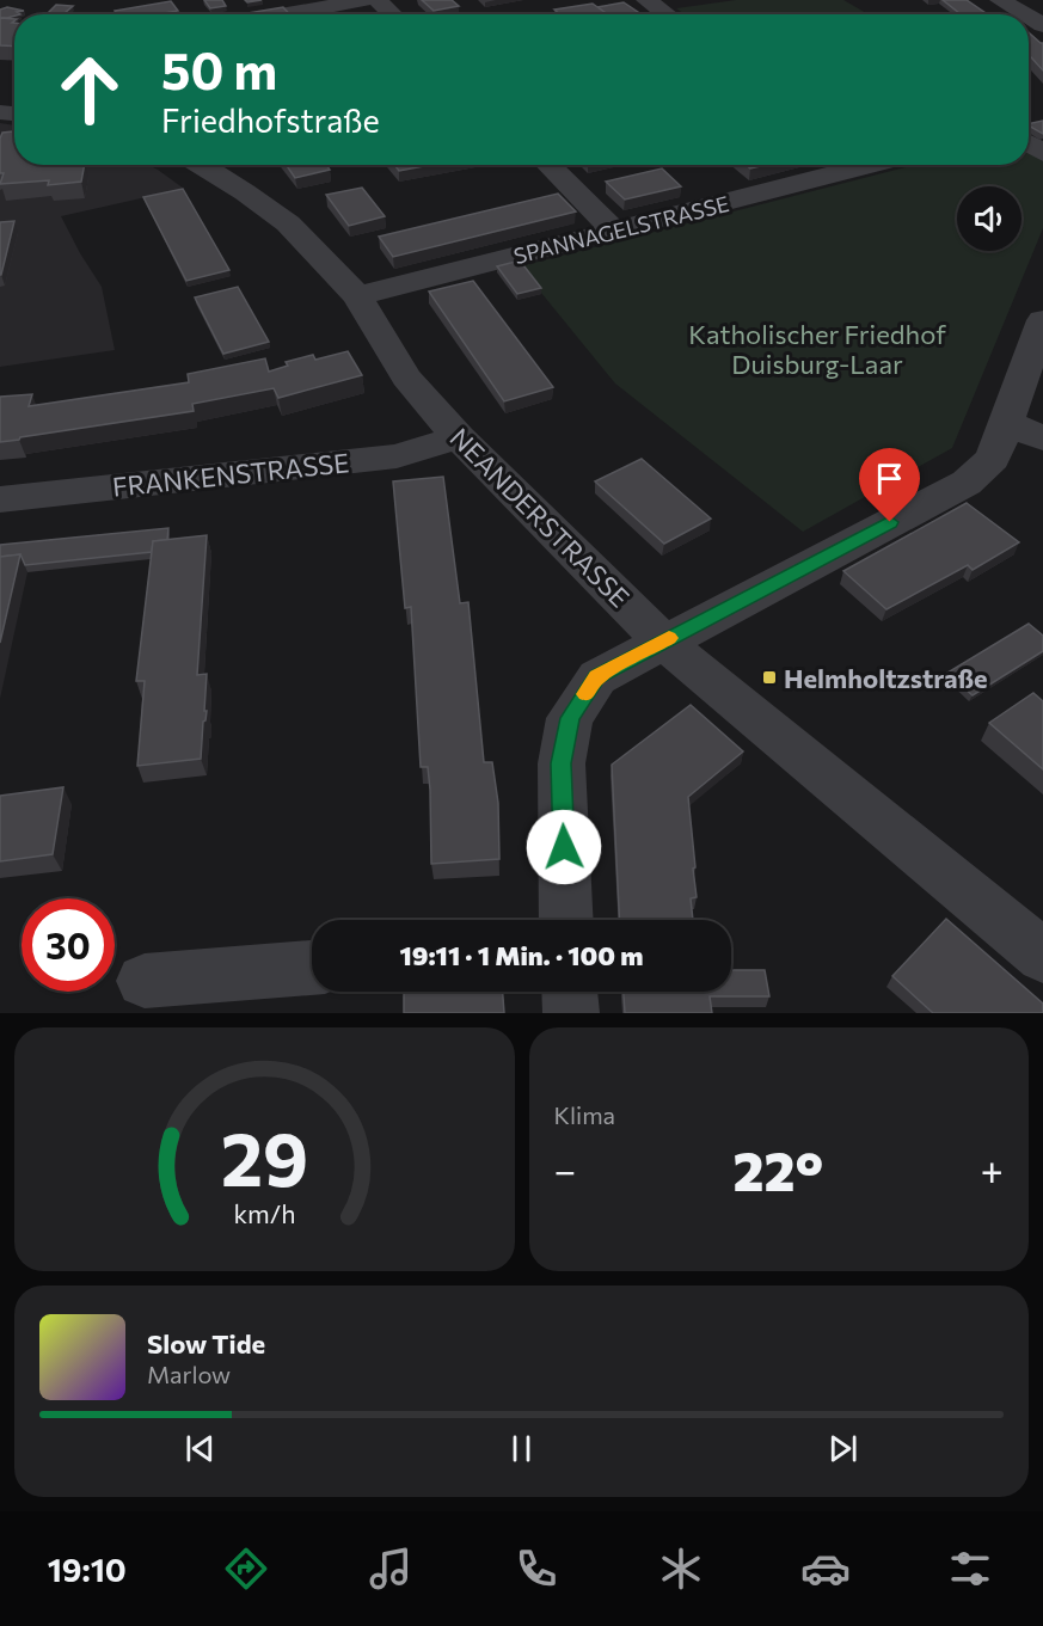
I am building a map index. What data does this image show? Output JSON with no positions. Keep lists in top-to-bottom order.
{
  "streets": {
    "street": ["SPANNAGELSTRASSE", "FRANKENSTRASSE", "NEANDERSTRASSE"]
  },
  "crossings": [
    ["SPANNAGELSTRASSE", "NEANDERSTRASSE"],
    ["FRANKENSTRASSE", "NEANDERSTRASSE"]
  ],
  "parks": ["Katholischer Friedhof Duisburg-Laar"],
  "places": {
    "transit": ["Helmholtzstraße"]
  },
  "page": {
    "turn": ["50 m", "Friedhofstraße"],
    "limit": "30",
    "trip": "19:11 · 1 Min. · 100 m",
    "tile": "Klima",
    "heat": ["−", "22°", "+"],
    "song": ["Slow Tide", "Marlow"],
    "tabs": "19:10",
    "gauge": ["29", "km/h"]
  }
}
